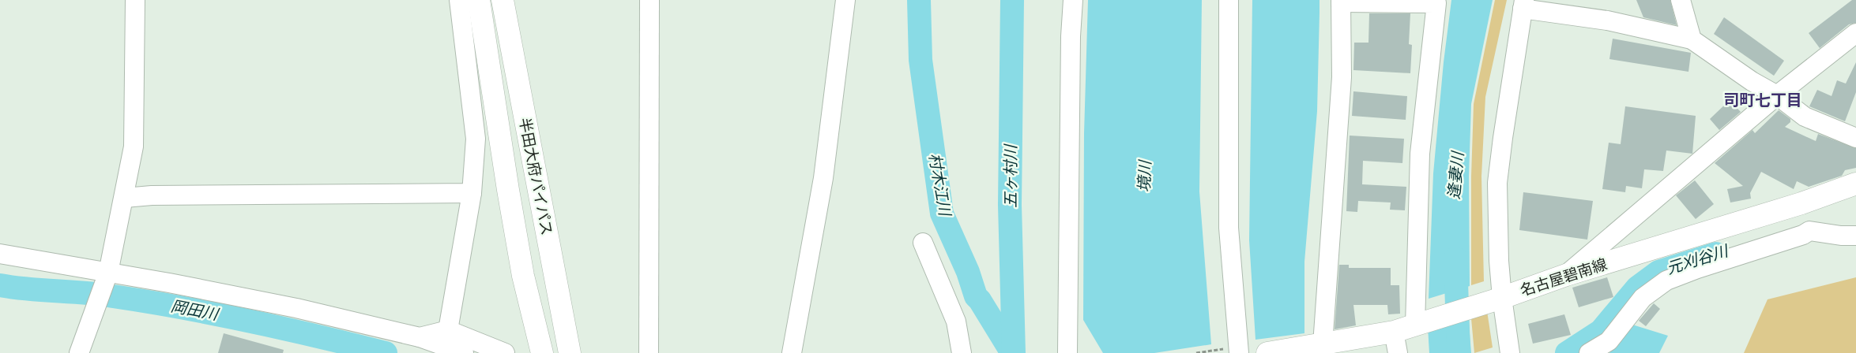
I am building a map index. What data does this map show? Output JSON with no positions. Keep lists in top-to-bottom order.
{
  "streets": {
    "main road": ["半田大府パイパス", "名古屋碧南線"]
  },
  "districts": ["司町七丁目"],
  "water": [
    "逢妻川",
    "五ヶ村川",
    "境川",
    "村木江川",
    "元刈谷川",
    "岡田川"
  ]
}
